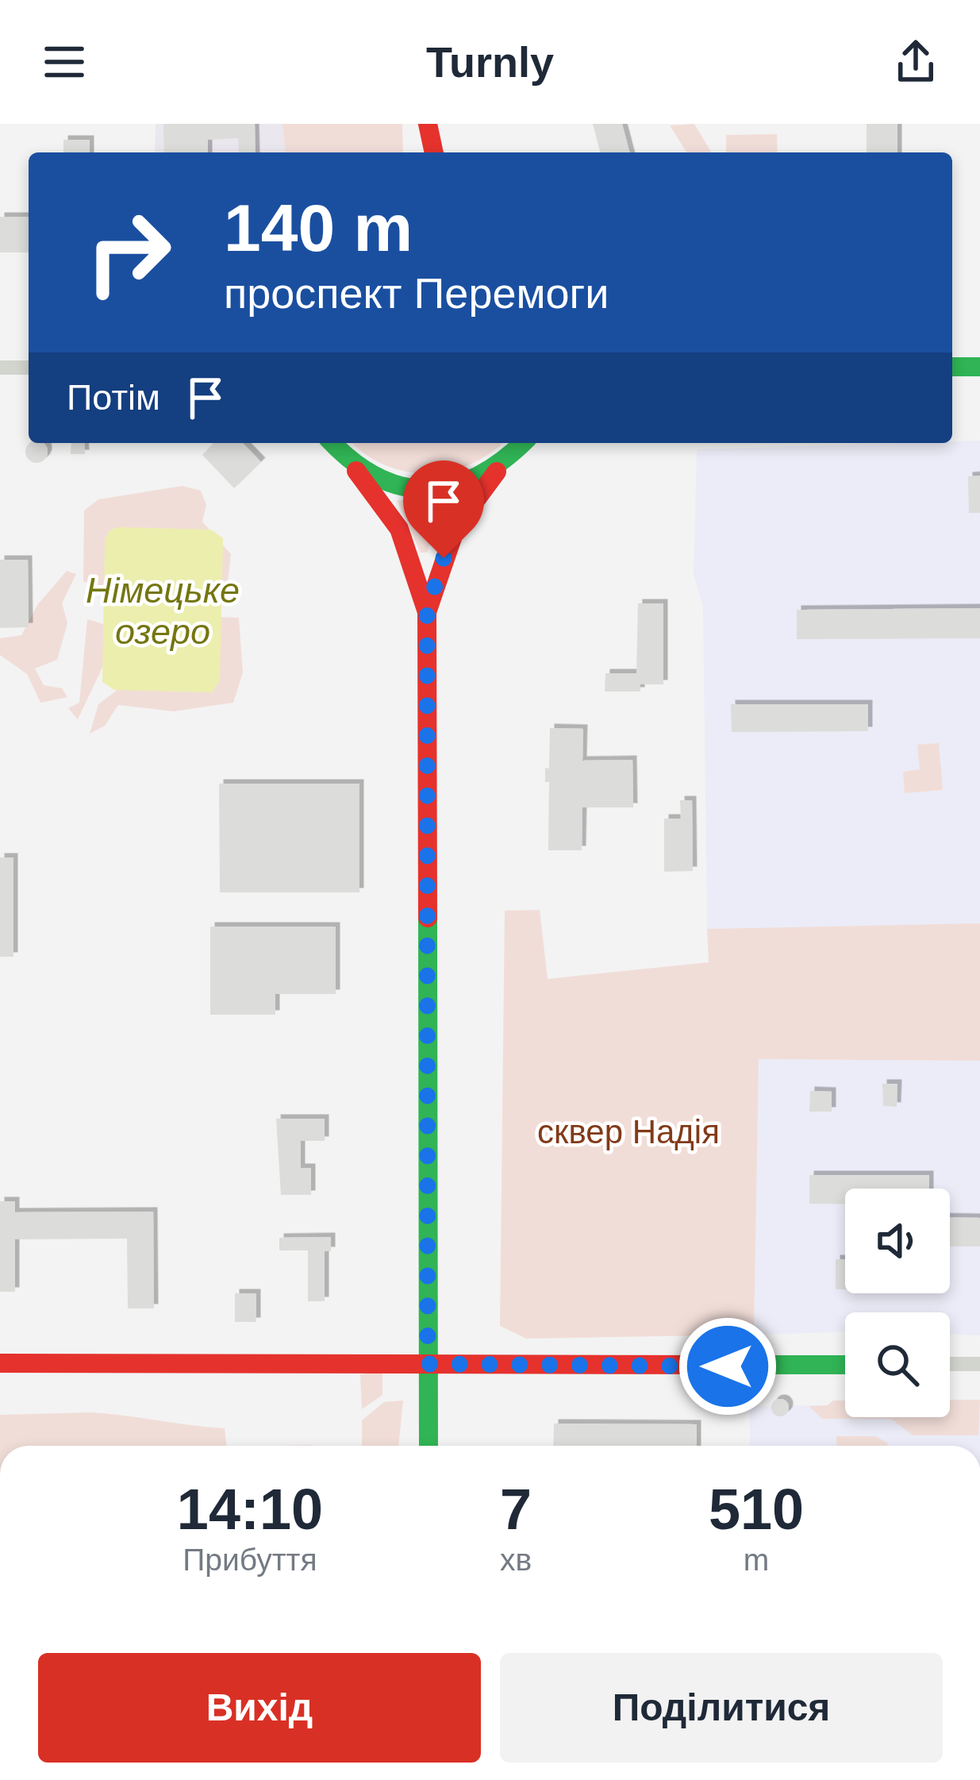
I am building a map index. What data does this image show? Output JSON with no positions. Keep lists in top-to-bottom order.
{
  "water": ["Німецьке озеро"],
  "parks": ["сквер Надія"],
  "page": {
    "header": "Turnly",
    "turn": ["140 m", "проспект Перемоги"],
    "then": "Потім",
    "eta": [
      "14:10",
      "Прибуття",
      "7",
      "хв",
      "510",
      "m"
    ],
    "buttons": ["Вихід", "Поділитися"]
  }
}
